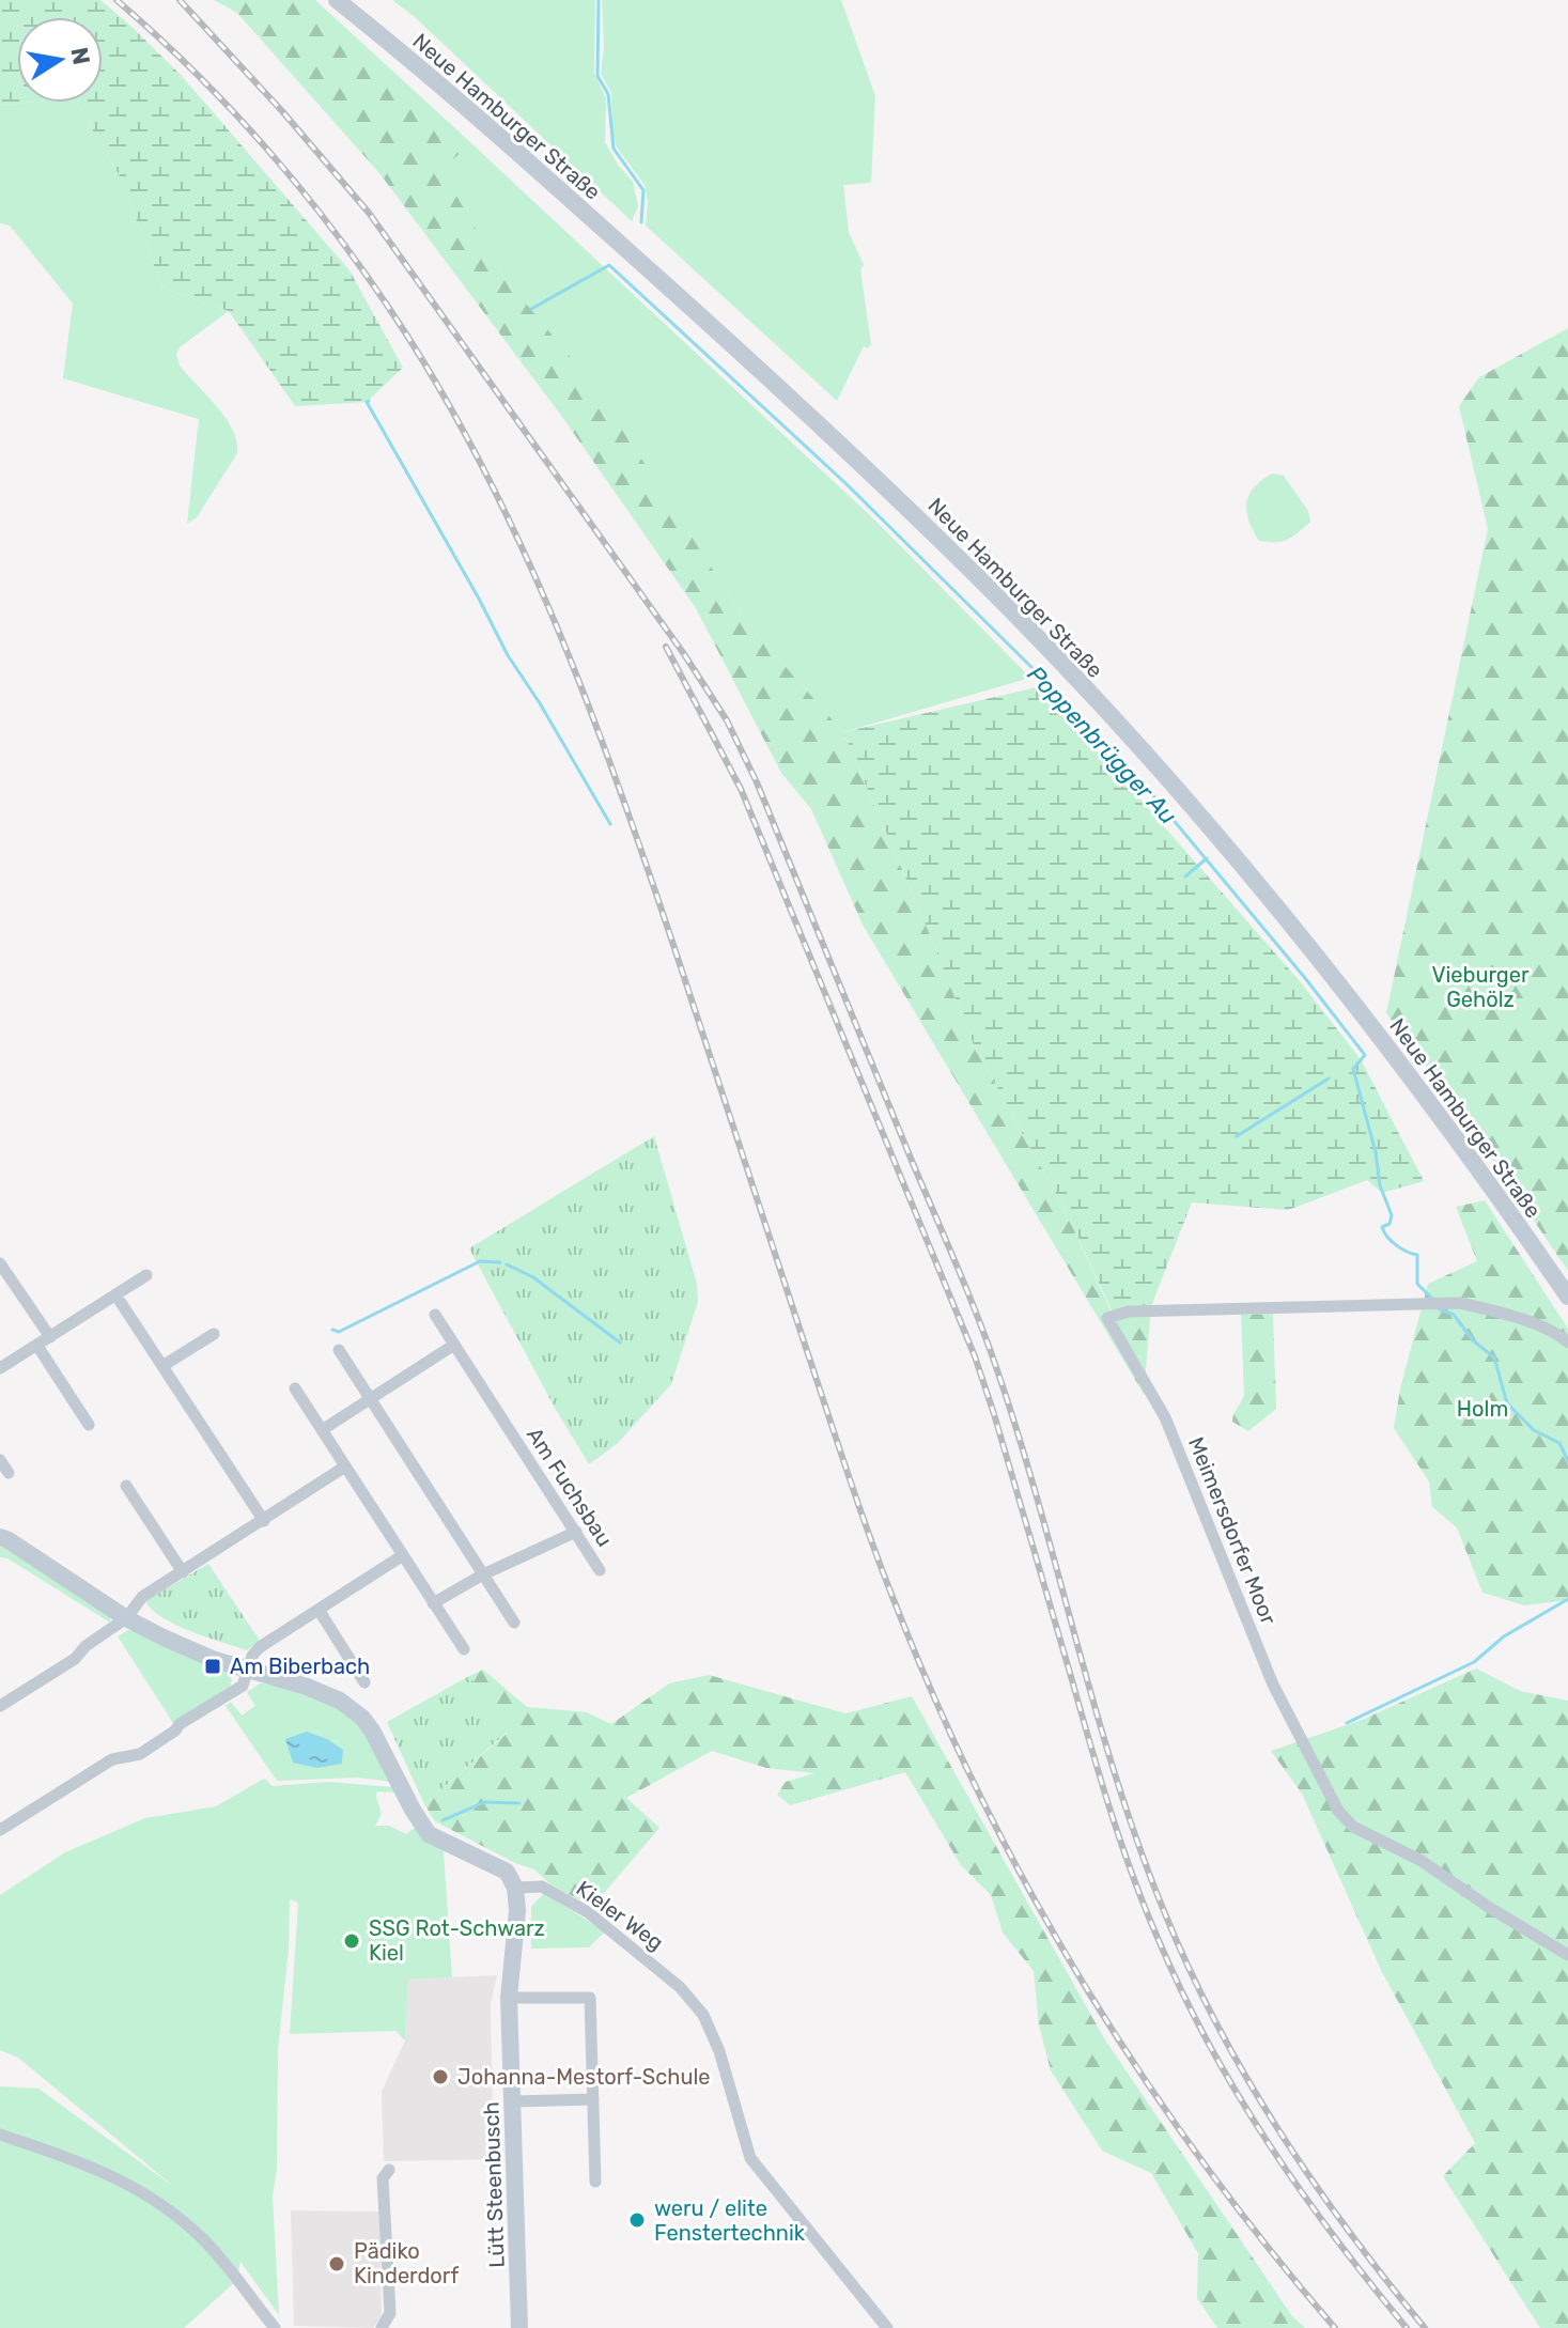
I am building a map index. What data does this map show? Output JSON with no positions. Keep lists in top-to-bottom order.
{
  "streets": {
    "main road": ["Neue Hamburger Straße", "Lütt Steenbusch"],
    "street": ["Am Fuchsbau", "Meimersdorfer Moor", "Kieler Weg"]
  },
  "crossings": [
    ["Kieler Weg", "Lütt Steenbusch"]
  ],
  "water": ["Poppenbrügger Au"],
  "parks": ["Vieburger Gehölz", "Holm"],
  "places": {
    "transit": ["Am Biberbach"],
    "other": [
      "SSG Rot-Schwarz Kiel",
      "Johanna-Mestorf-Schule",
      "weru / elite Fenstertechnik",
      "Pädiko Kinderdorf"
    ]
  },
  "north": "right"
}
